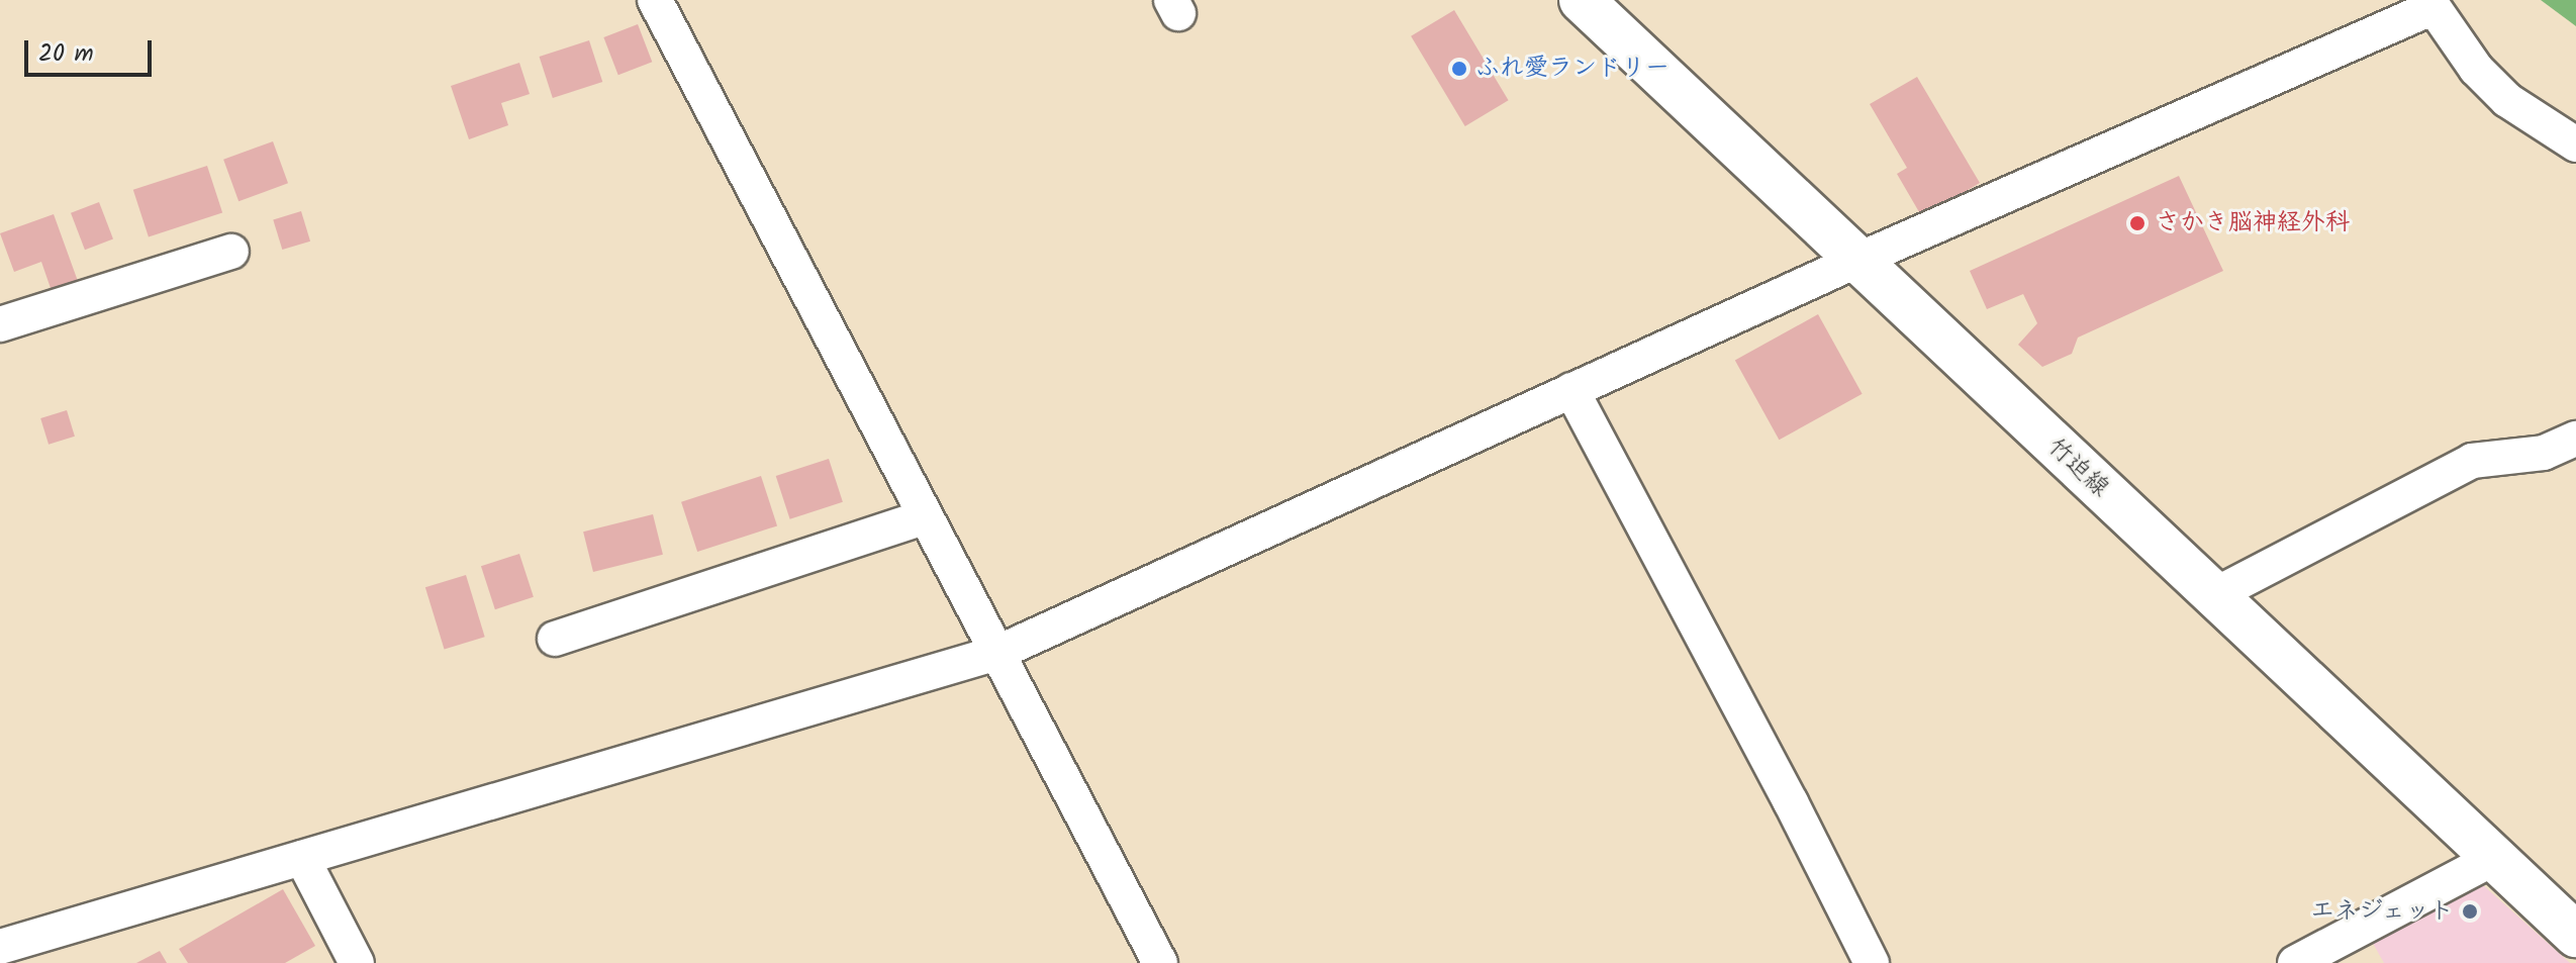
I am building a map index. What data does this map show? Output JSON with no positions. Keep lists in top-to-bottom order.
{
  "streets": {
    "street": ["竹迫線"]
  },
  "places": ["ふれ愛ランドリー", "さかき脳神経外科", "エネジェット"],
  "scale_bar": "20 m"
}
